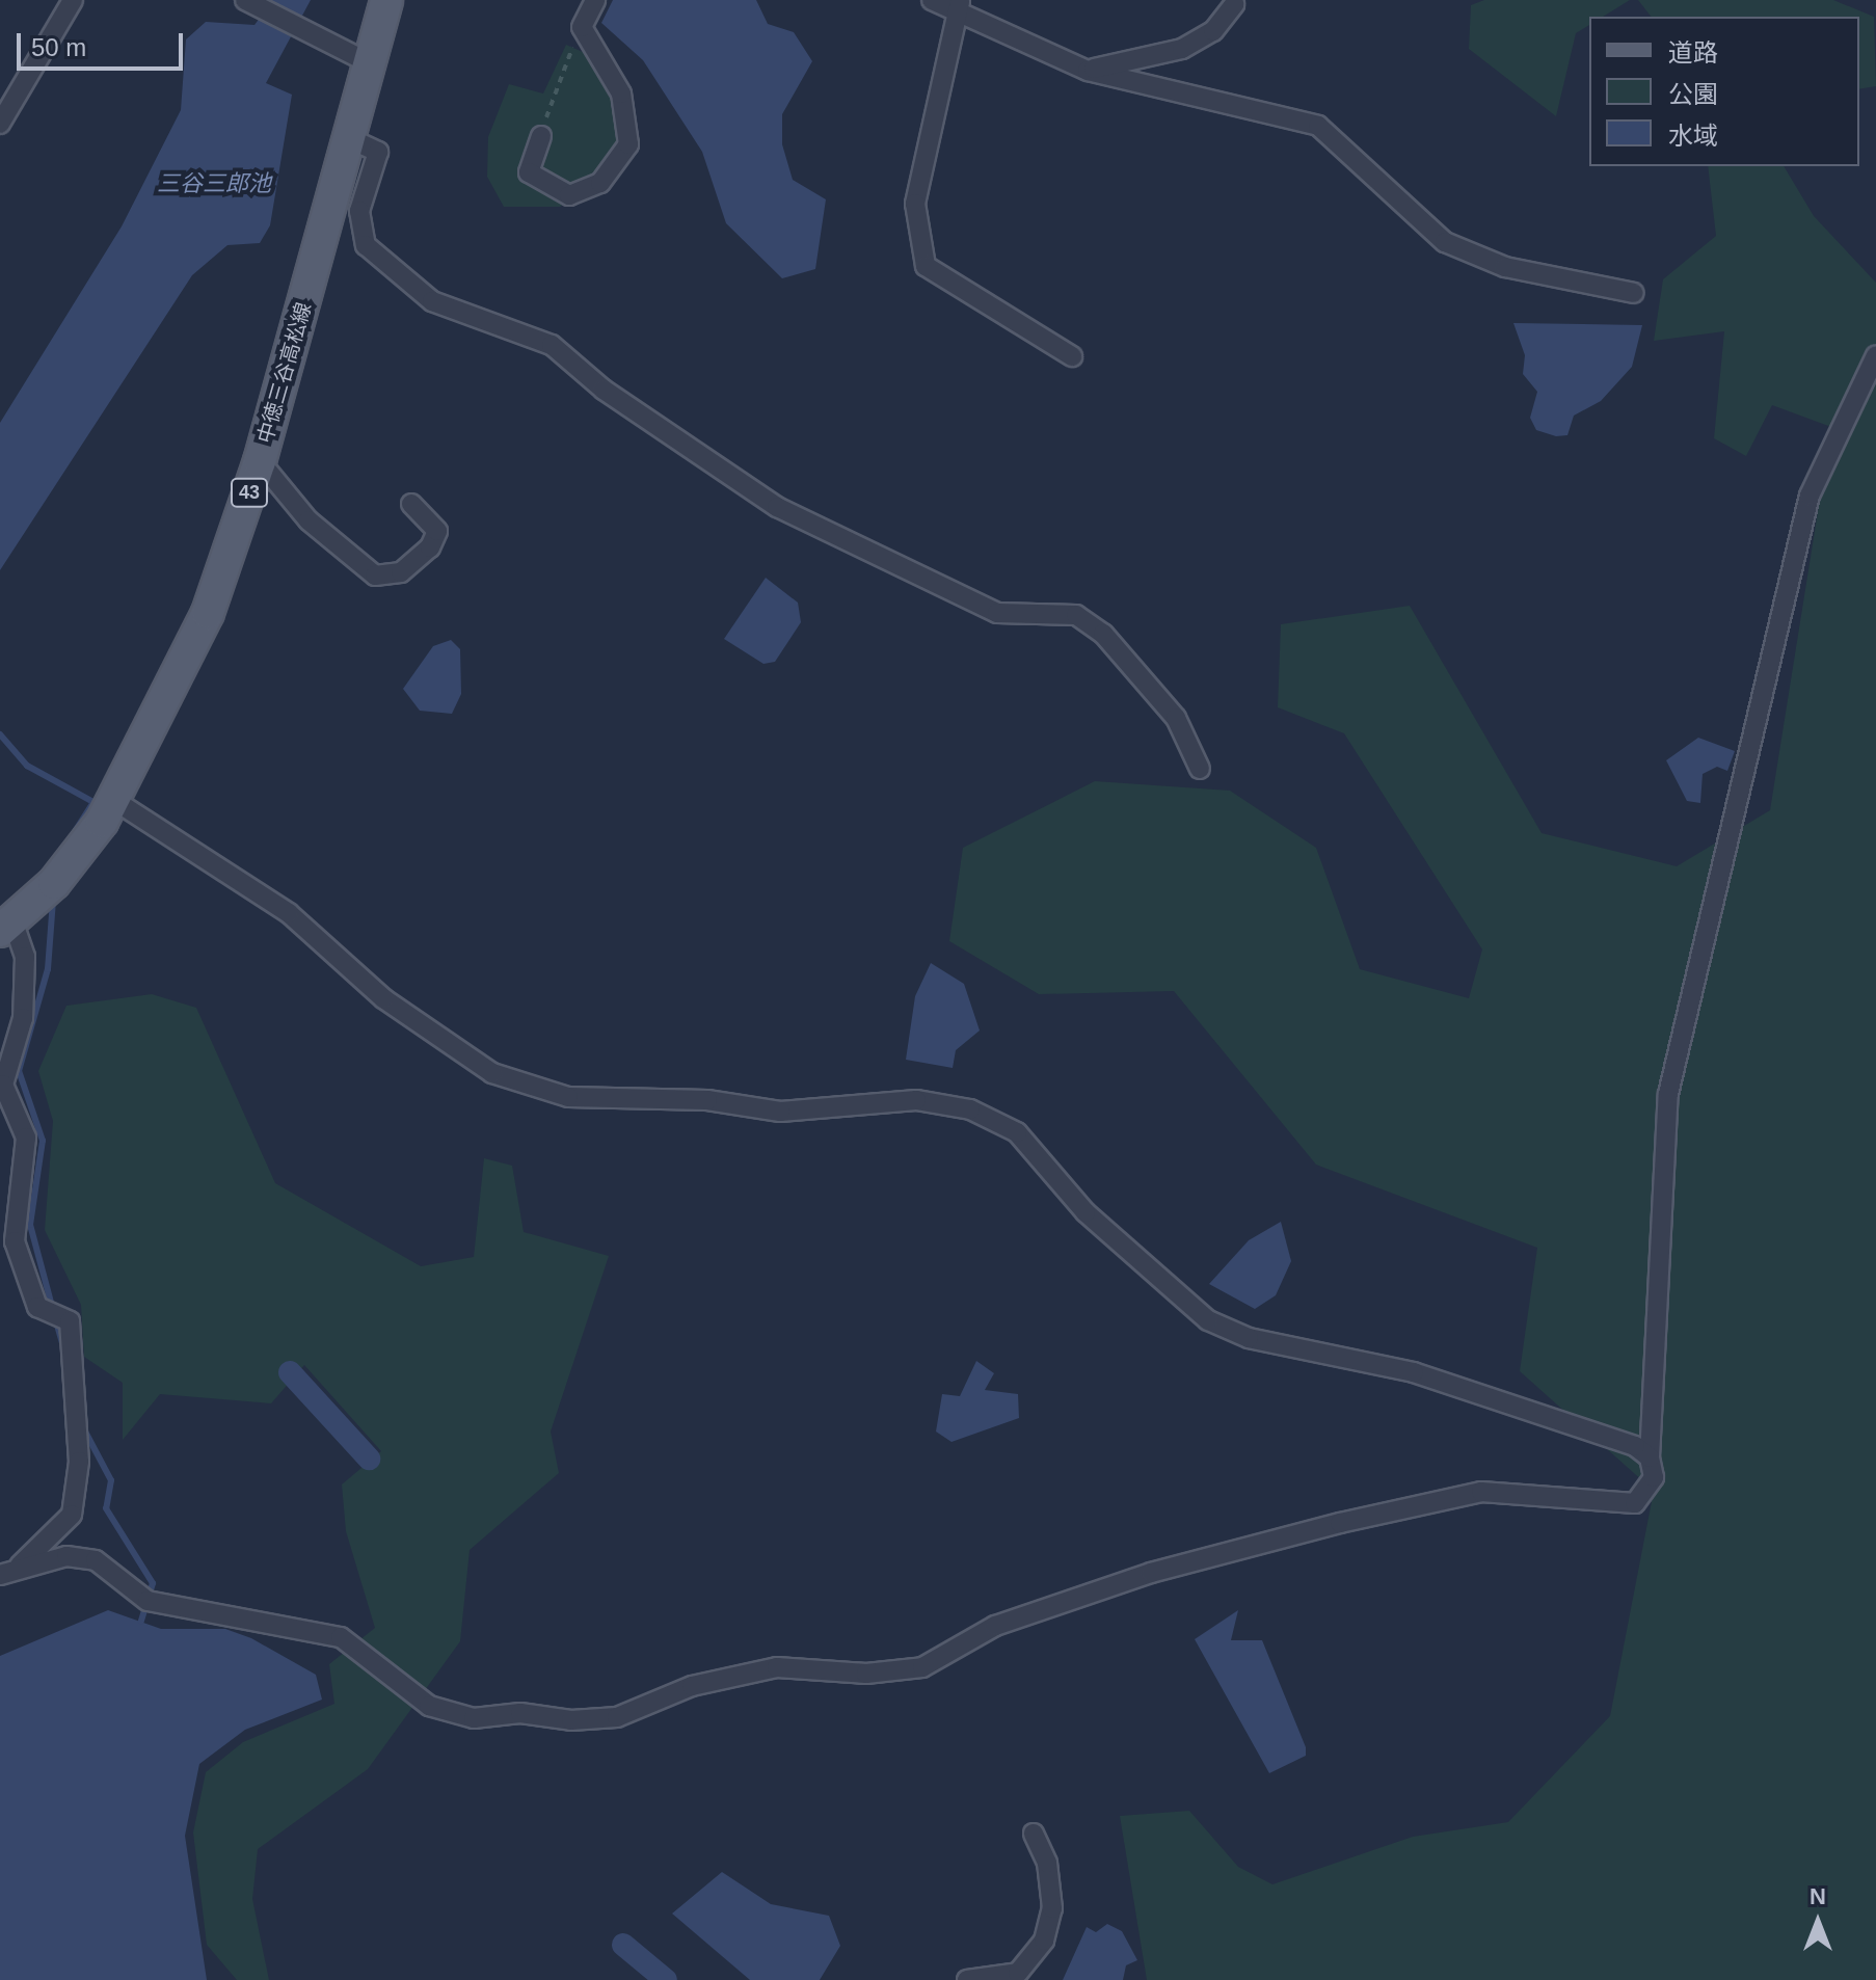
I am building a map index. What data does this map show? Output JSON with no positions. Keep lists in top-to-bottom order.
{
  "streets": {
    "main road": ["中徳三谷高松線", "43"]
  },
  "water": ["三谷三郎池"],
  "legend": ["道路", "公園", "水域"],
  "scale_bar": "50 m",
  "north": "top"
}
